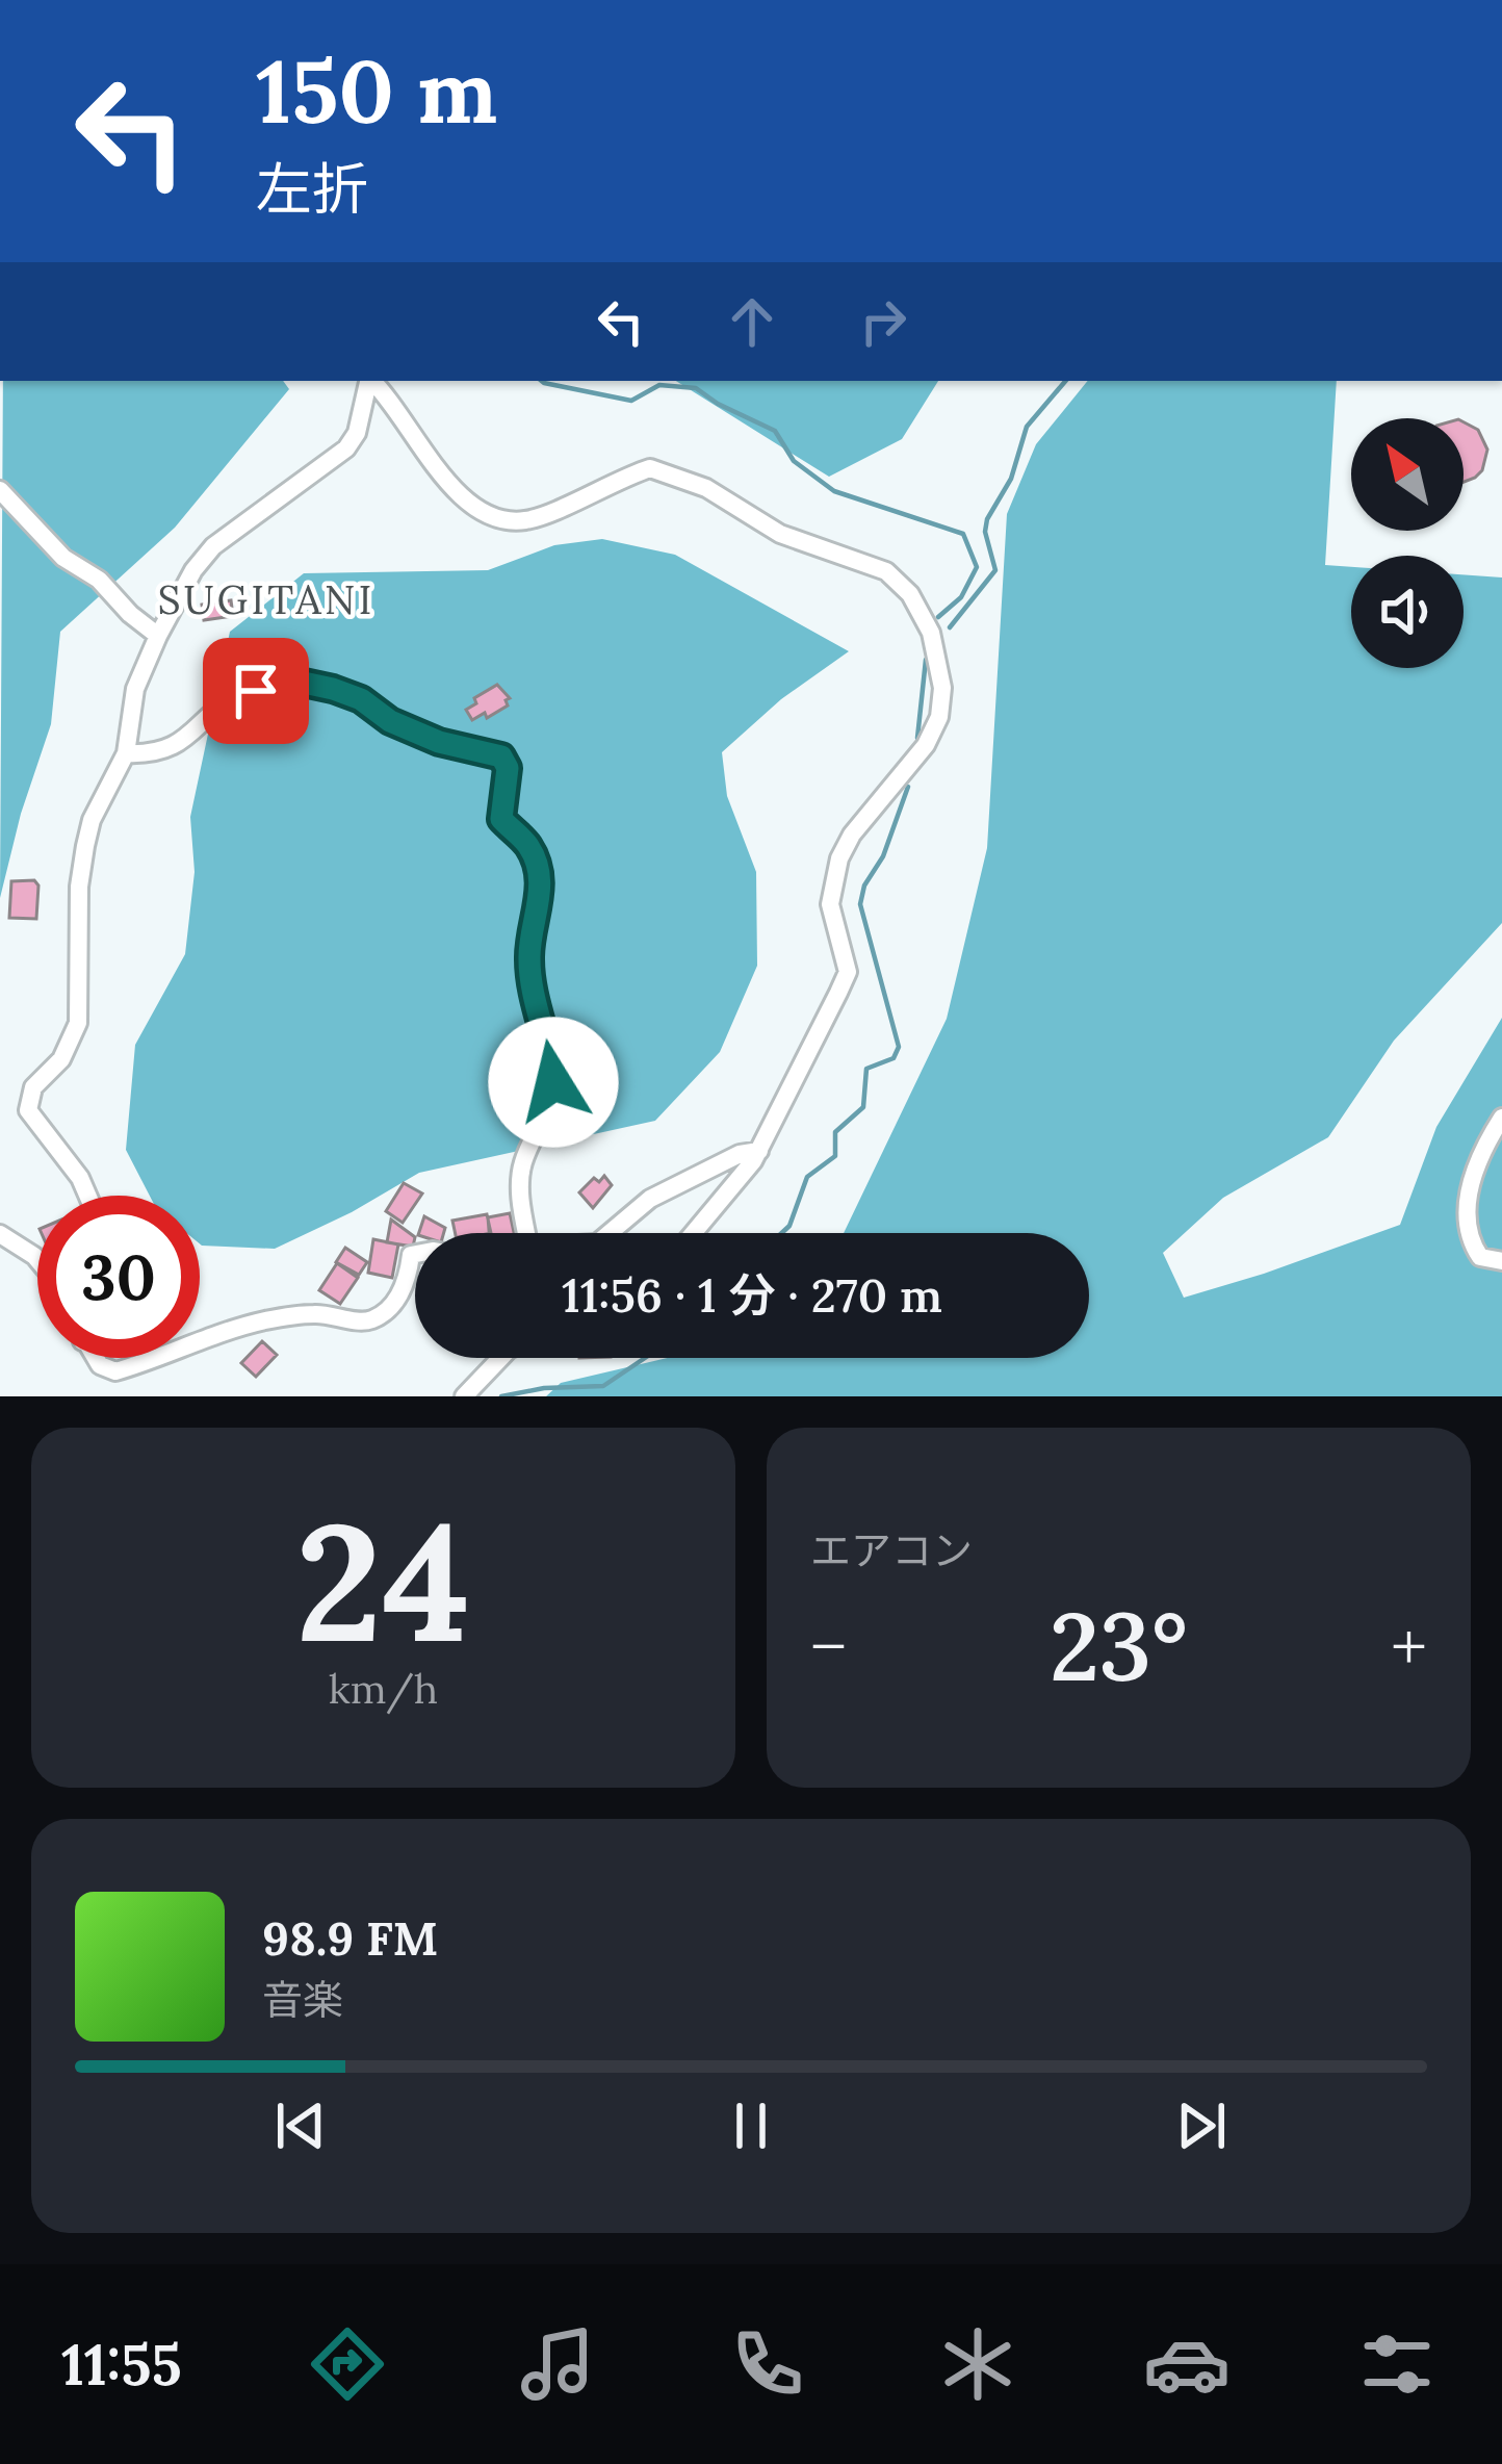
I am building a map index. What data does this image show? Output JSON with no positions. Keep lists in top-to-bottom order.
{
  "districts": ["SUGITANI"],
  "north": "top left",
  "page": {
    "turn": ["150 m", "左折"],
    "limit": "30",
    "trip": "11:56 · 1 分 · 270 m",
    "tile": [
      ["24", "km/h"],
      "エアコン"
    ],
    "heat": ["−", "23°", "+"],
    "song": ["98.9 FM", "音楽"],
    "tabs": "11:55"
  }
}
